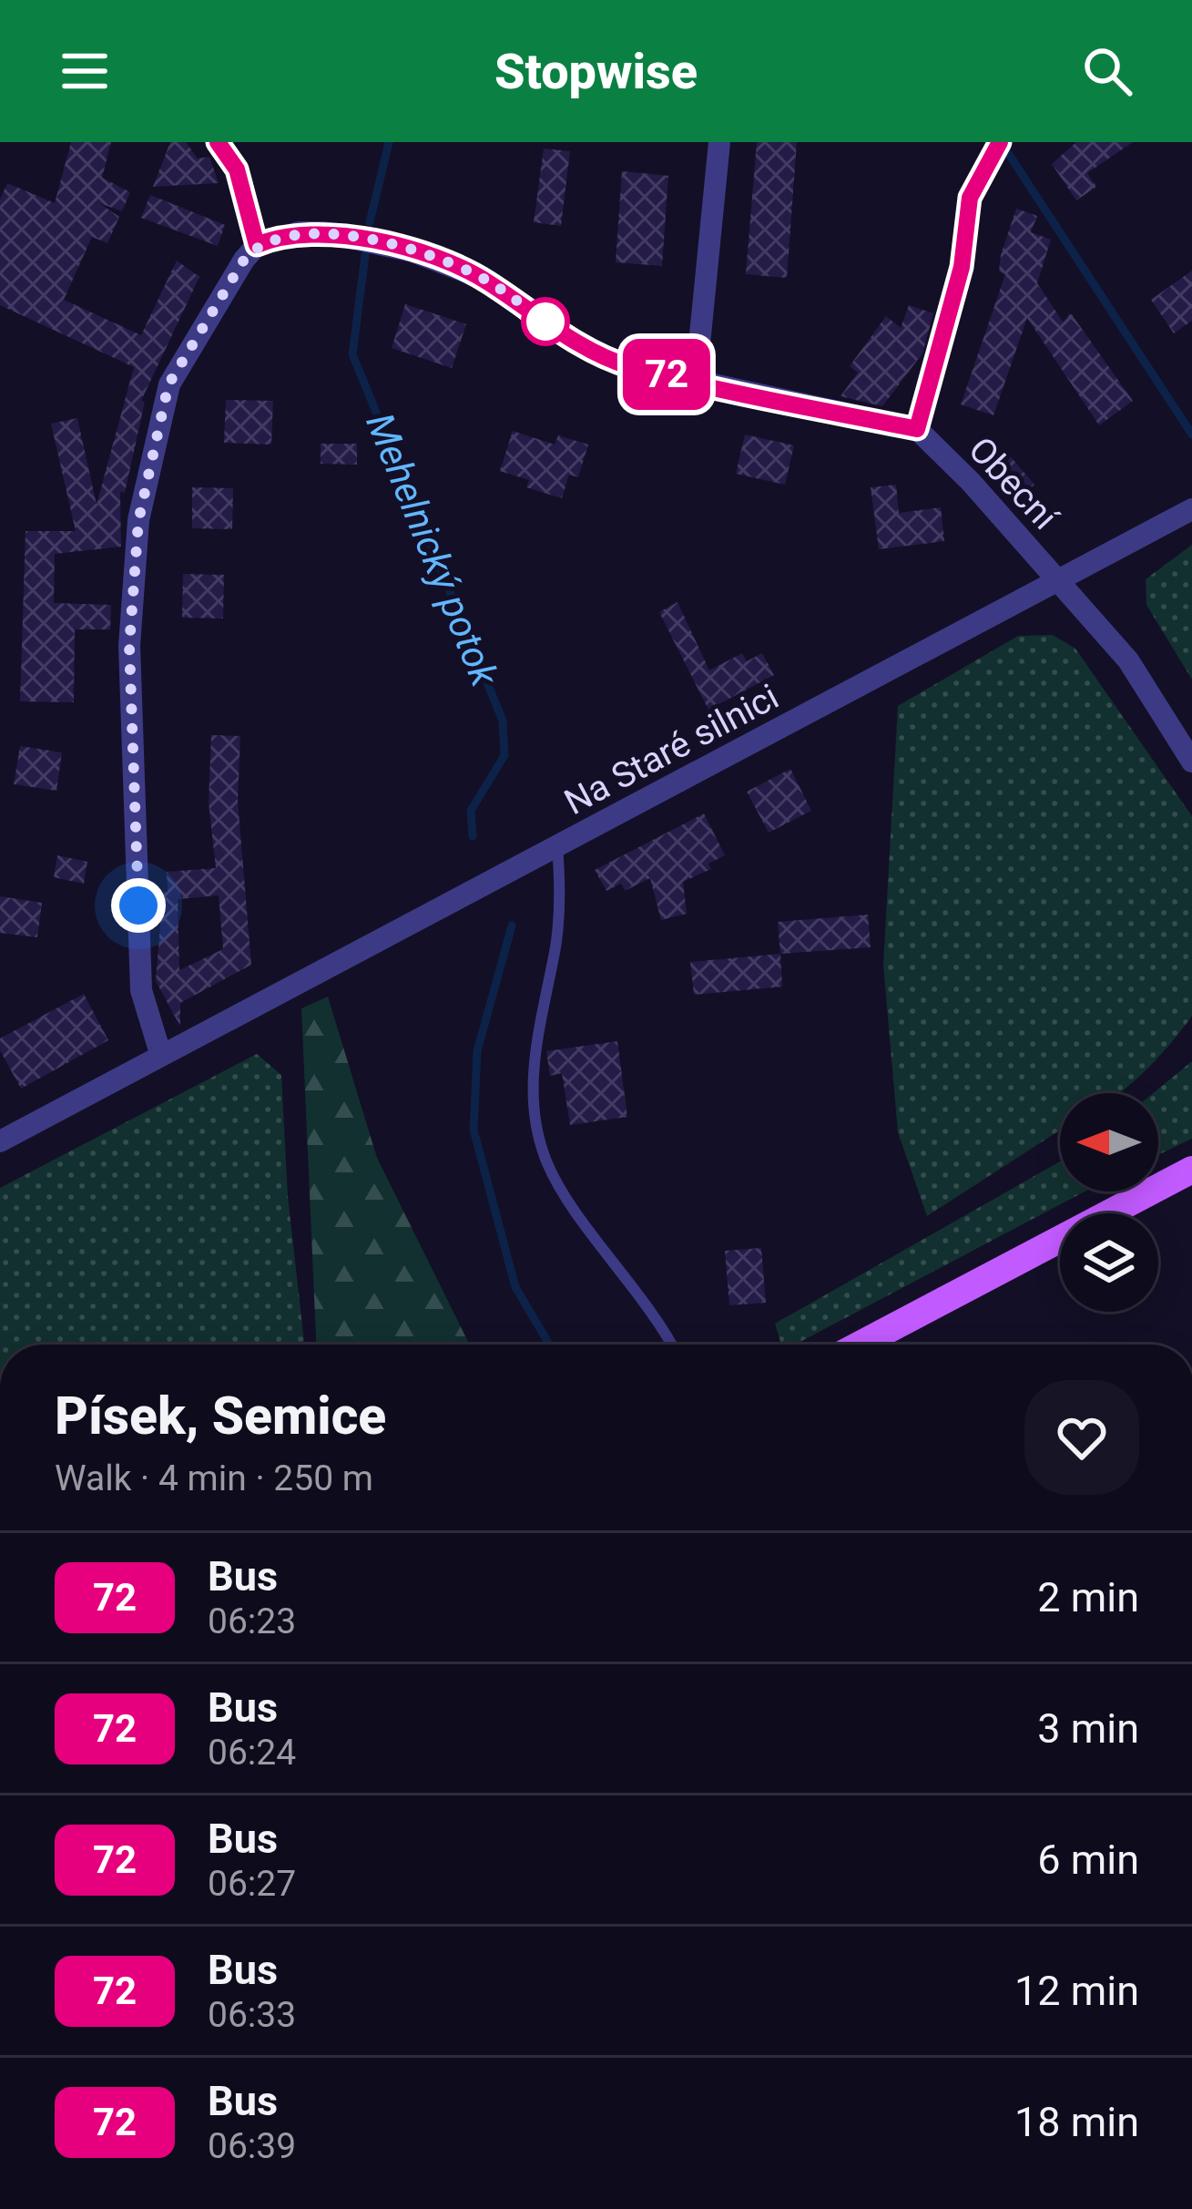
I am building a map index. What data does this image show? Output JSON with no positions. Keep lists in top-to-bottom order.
{
  "streets": {
    "street": ["Obecní", "Na Staré silnici"]
  },
  "crossings": [
    ["Obecní", "Na Staré silnici"]
  ],
  "water": ["Mehelnický potok"],
  "lines": ["bus line 72"],
  "north": "left",
  "page": {
    "header": "Stopwise",
    "on_map": "72",
    "heading": ["Písek, Semice", "Walk · 4 min · 250 m"],
    "list": [
      {
        "mark": "72",
        "name": "Bus",
        "note": "06:23",
        "value": "2 min"
      },
      {
        "mark": "72",
        "name": "Bus",
        "note": "06:24",
        "value": "3 min"
      },
      {
        "mark": "72",
        "name": "Bus",
        "note": "06:27",
        "value": "6 min"
      },
      {
        "mark": "72",
        "name": "Bus",
        "note": "06:33",
        "value": "12 min"
      },
      {
        "mark": "72",
        "name": "Bus",
        "note": "06:39",
        "value": "18 min"
      }
    ]
  }
}
